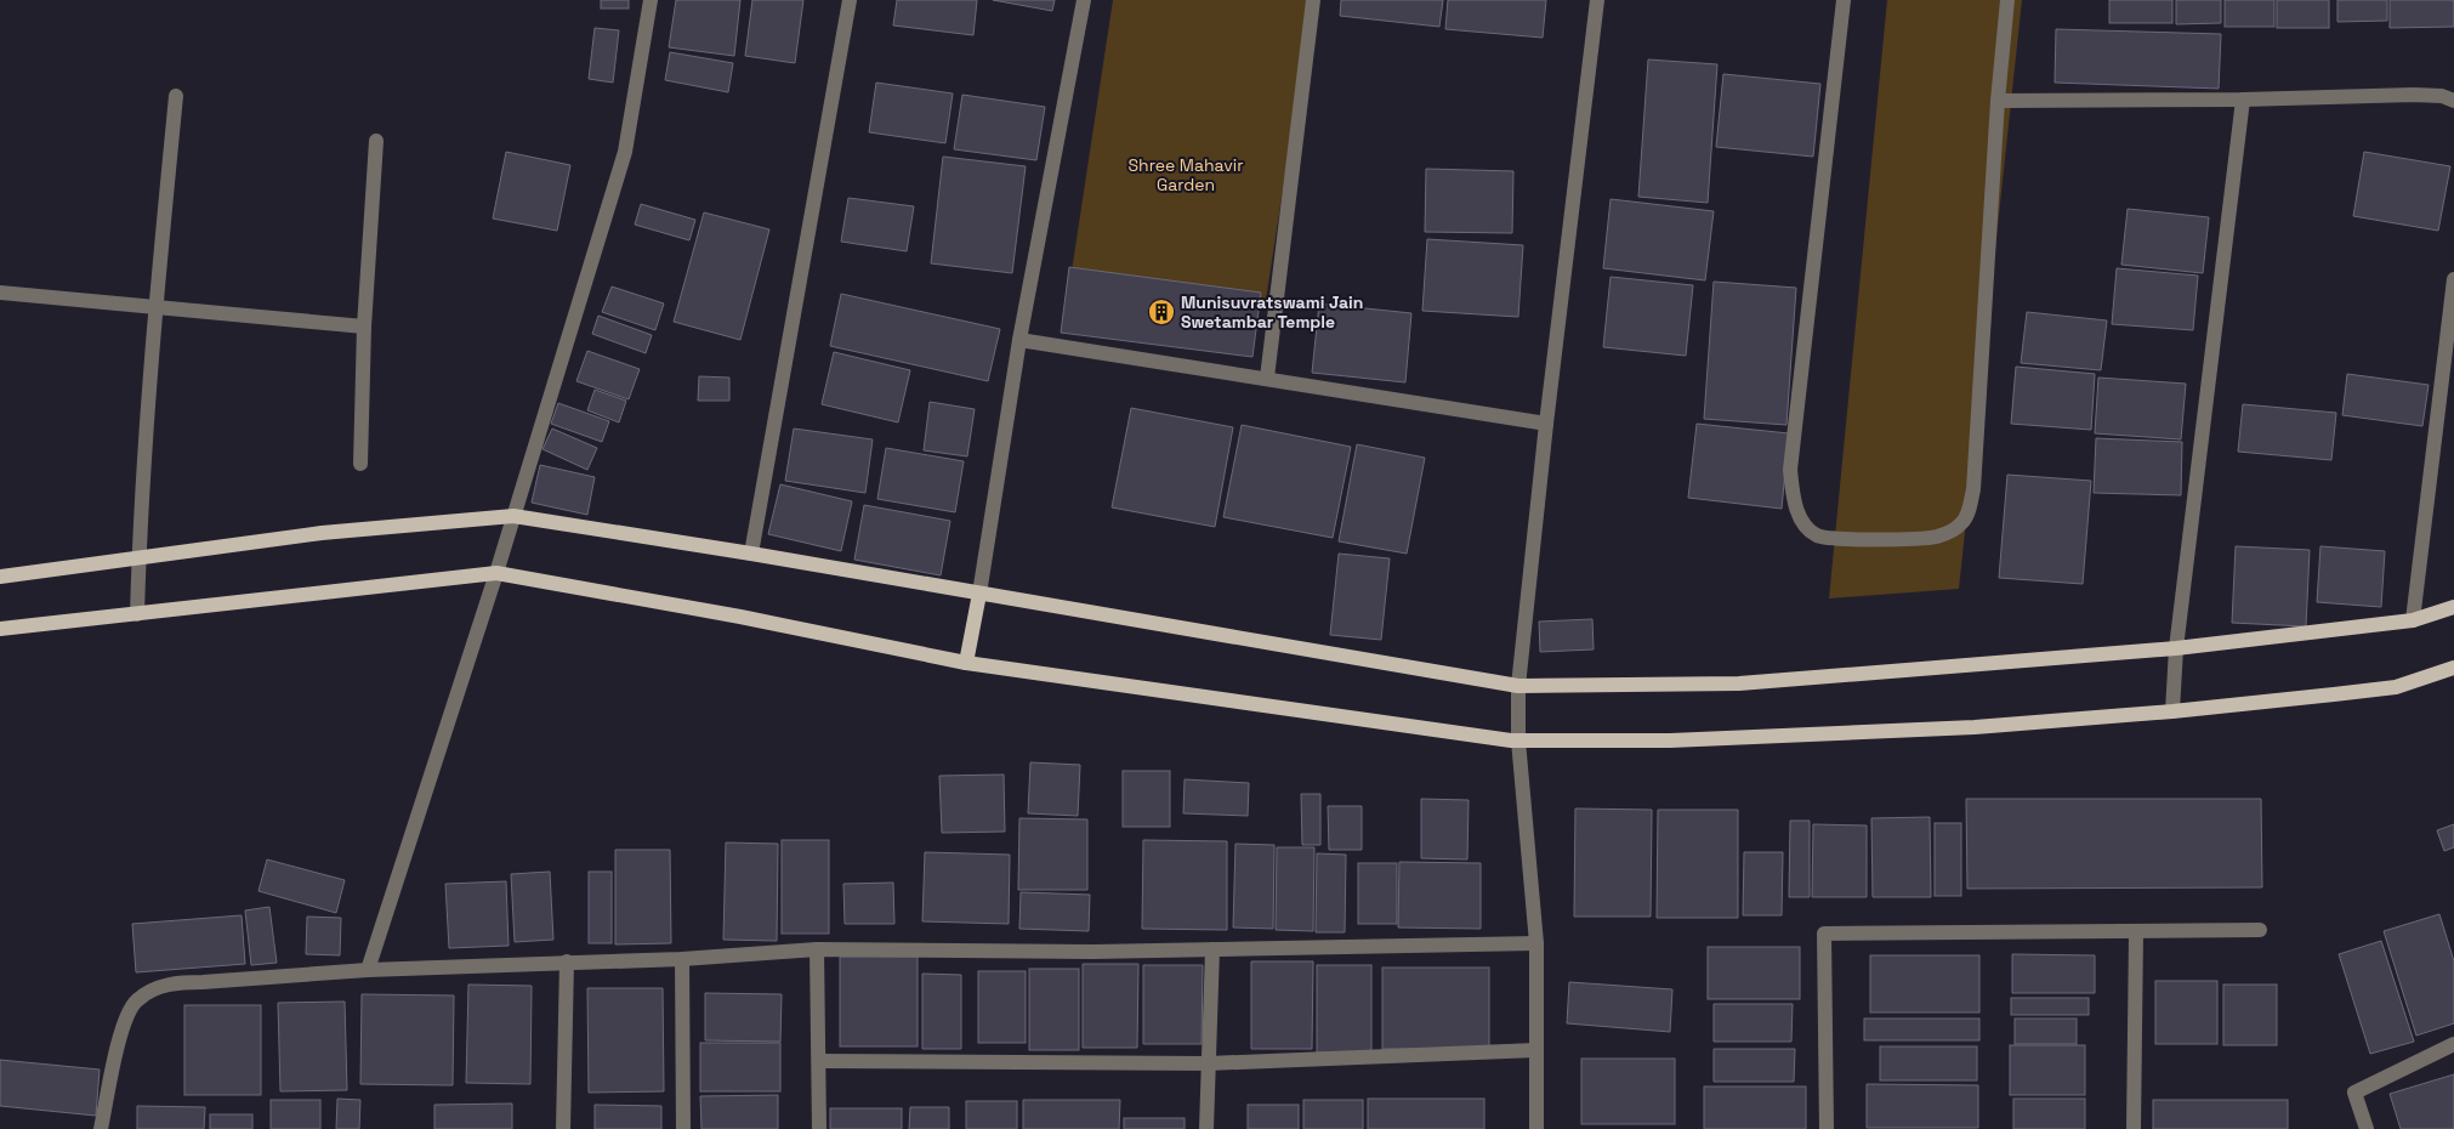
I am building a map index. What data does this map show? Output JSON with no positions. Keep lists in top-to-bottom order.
{
  "parks": ["Shree Mahavir Garden"],
  "places": {
    "building": ["Munisuvratswami Jain Swetambar Temple"]
  }
}
